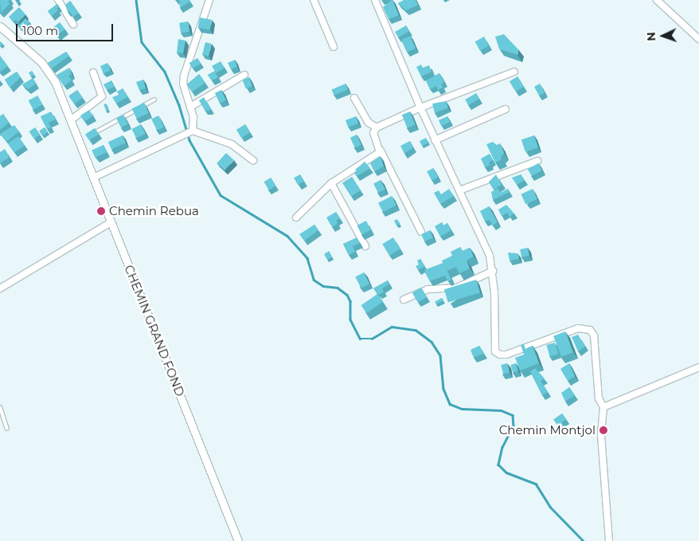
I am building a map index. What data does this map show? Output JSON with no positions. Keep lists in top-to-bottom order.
{
  "streets": {
    "street": ["CHEMIN GRAND FOND"]
  },
  "places": ["Chemin Rebua", "Chemin Montjol"],
  "scale_bar": "100 m",
  "north": "left"
}
